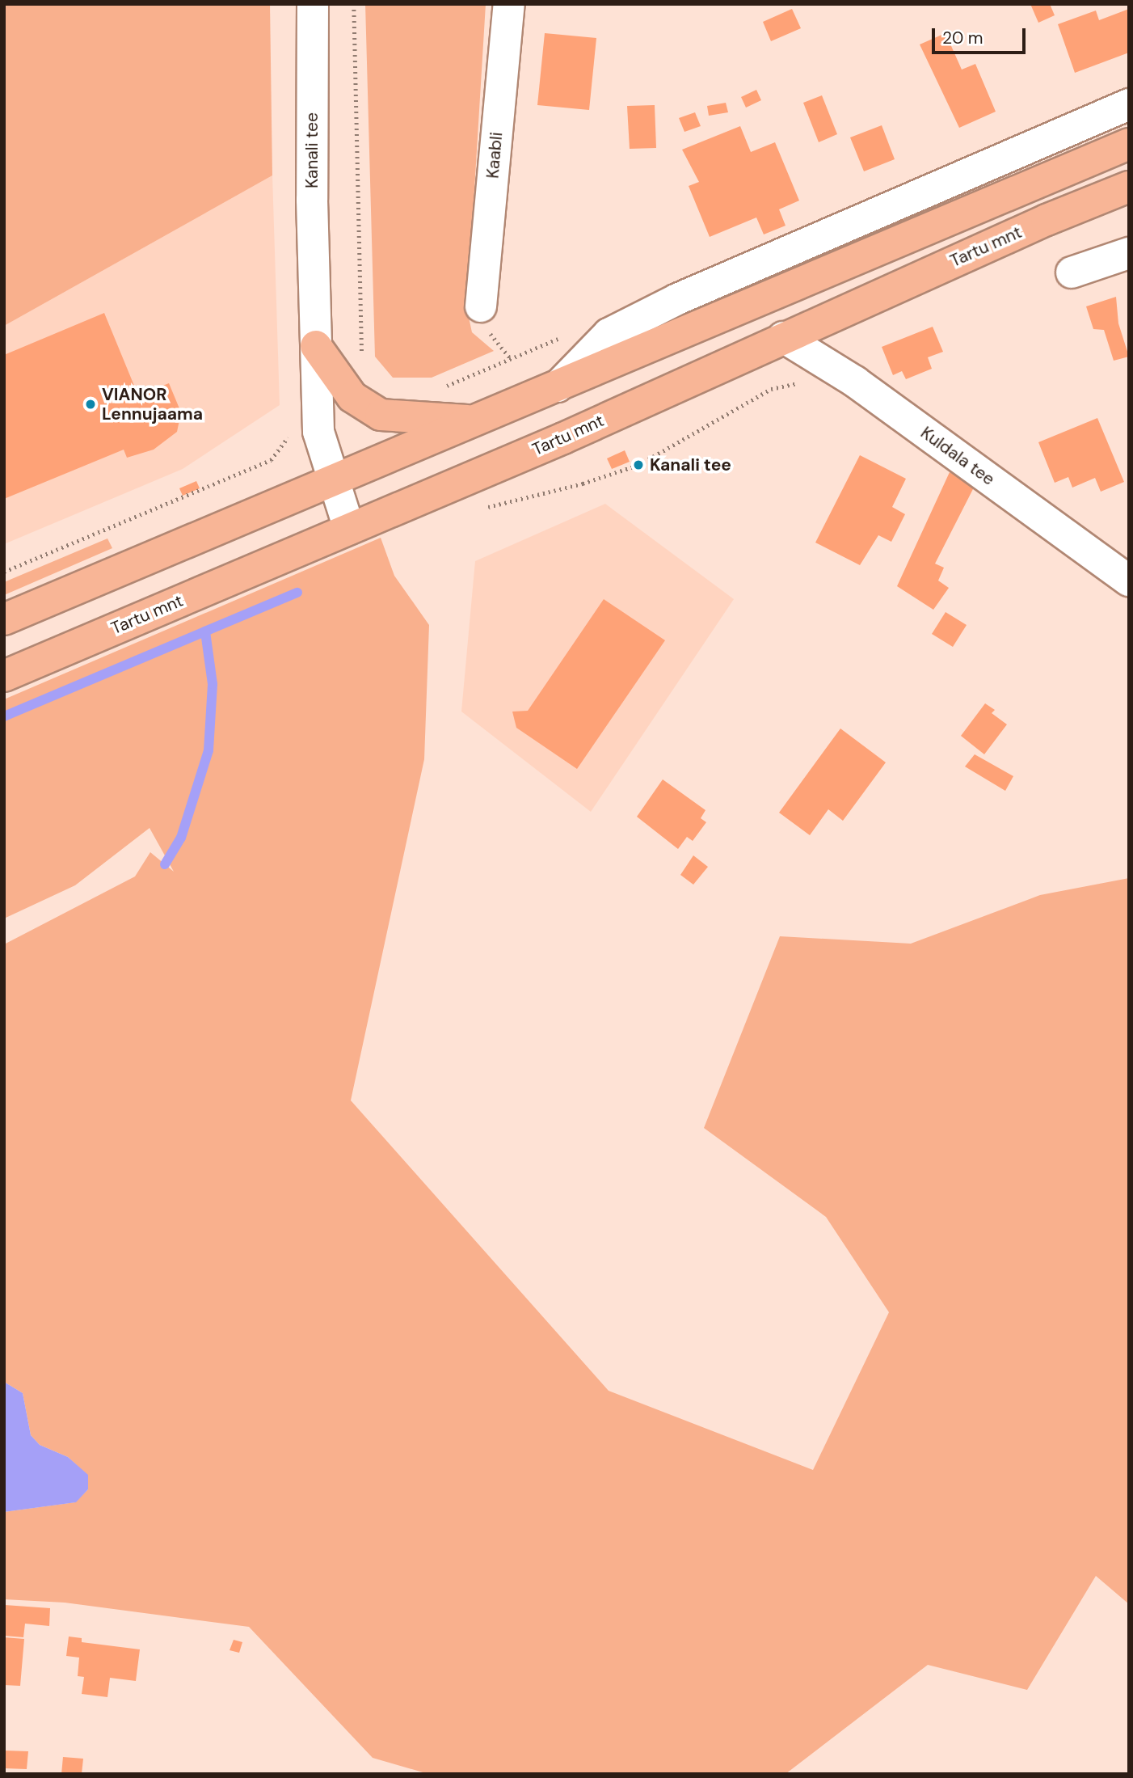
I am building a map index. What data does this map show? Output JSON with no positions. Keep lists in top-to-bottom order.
{
  "streets": {
    "highway": ["Tartu mnt"],
    "street": ["Kanali tee", "Kaabli", "Kuldala tee"]
  },
  "crossings": [
    ["Kanali tee", "Tartu mnt"],
    ["Tartu mnt", "Kuldala tee"]
  ],
  "places": ["VIANOR Lennujaama", "Kanali tee"],
  "scale_bar": "20 m"
}
